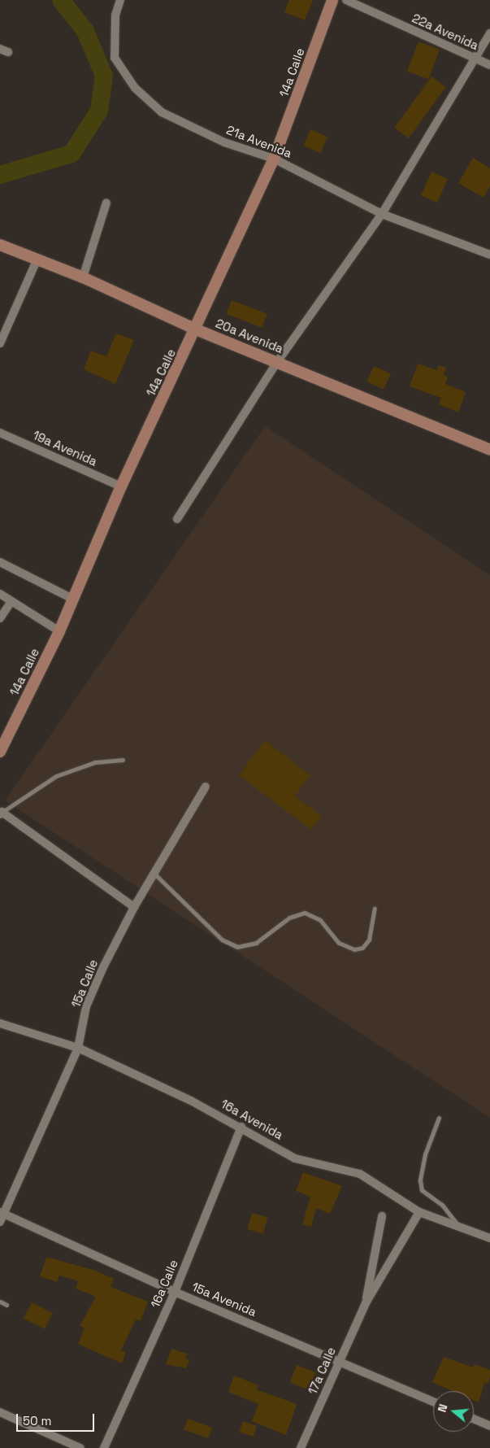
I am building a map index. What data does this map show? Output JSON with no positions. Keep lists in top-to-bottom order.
{
  "streets": {
    "street": [
      "22a Avenida",
      "14a Calle",
      "21a Avenida",
      "20a Avenida",
      "19a Avenida",
      "15a Calle",
      "16a Avenida",
      "16a Calle",
      "15a Avenida",
      "17a Calle"
    ]
  },
  "crossings": [
    ["14a Calle", "21a Avenida"],
    ["14a Calle", "20a Avenida"],
    ["14a Calle", "19a Avenida"],
    ["15a Calle", "16a Avenida"],
    ["15a Calle", "15a Avenida"],
    ["16a Avenida", "16a Calle"],
    ["16a Avenida", "17a Calle"],
    ["16a Calle", "15a Avenida"],
    ["15a Avenida", "17a Calle"]
  ],
  "scale_bar": "50 m",
  "north": "left"
}
